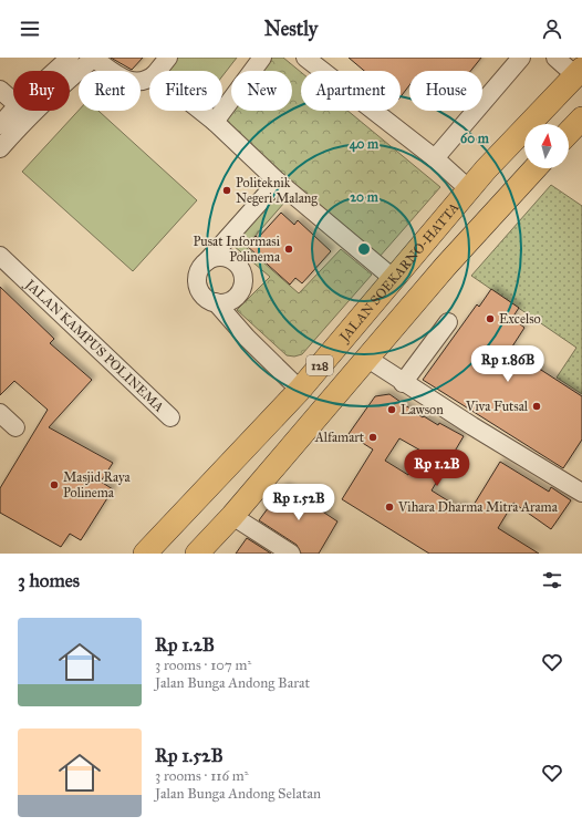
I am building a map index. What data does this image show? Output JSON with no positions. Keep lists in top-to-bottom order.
{
  "streets": {
    "main road": ["JALAN SOEKARNO-HATTA", "128"],
    "street": ["JALAN KAMPUS POLINEMA"]
  },
  "places": [
    "Politeknik Negeri Malang",
    "Pusat Informasi Polinema",
    "Excelso",
    "Viva Futsal",
    "Lawson",
    "Alfamart",
    "Masjid Raya Polinema",
    "Vihara Dharma Mitra Arama"
  ],
  "north": "top",
  "page": {
    "header": "Nestly",
    "chip": [
      "Buy",
      "Rent",
      "Filters",
      "New",
      "Apartment",
      "House"
    ],
    "price": ["Rp 1.86B", "Rp 1.2B", "Rp 1.52B"],
    "heading": "3 homes",
    "list": [
      {
        "name": "Rp 1.2B",
        "note": "3 rooms · 107 m² · Jalan Bunga Andong Barat"
      },
      {
        "name": "Rp 1.52B",
        "note": "3 rooms · 116 m² · Jalan Bunga Andong Selatan"
      }
    ]
  },
  "rings": ["60 m", "40 m", "20 m"]
}
